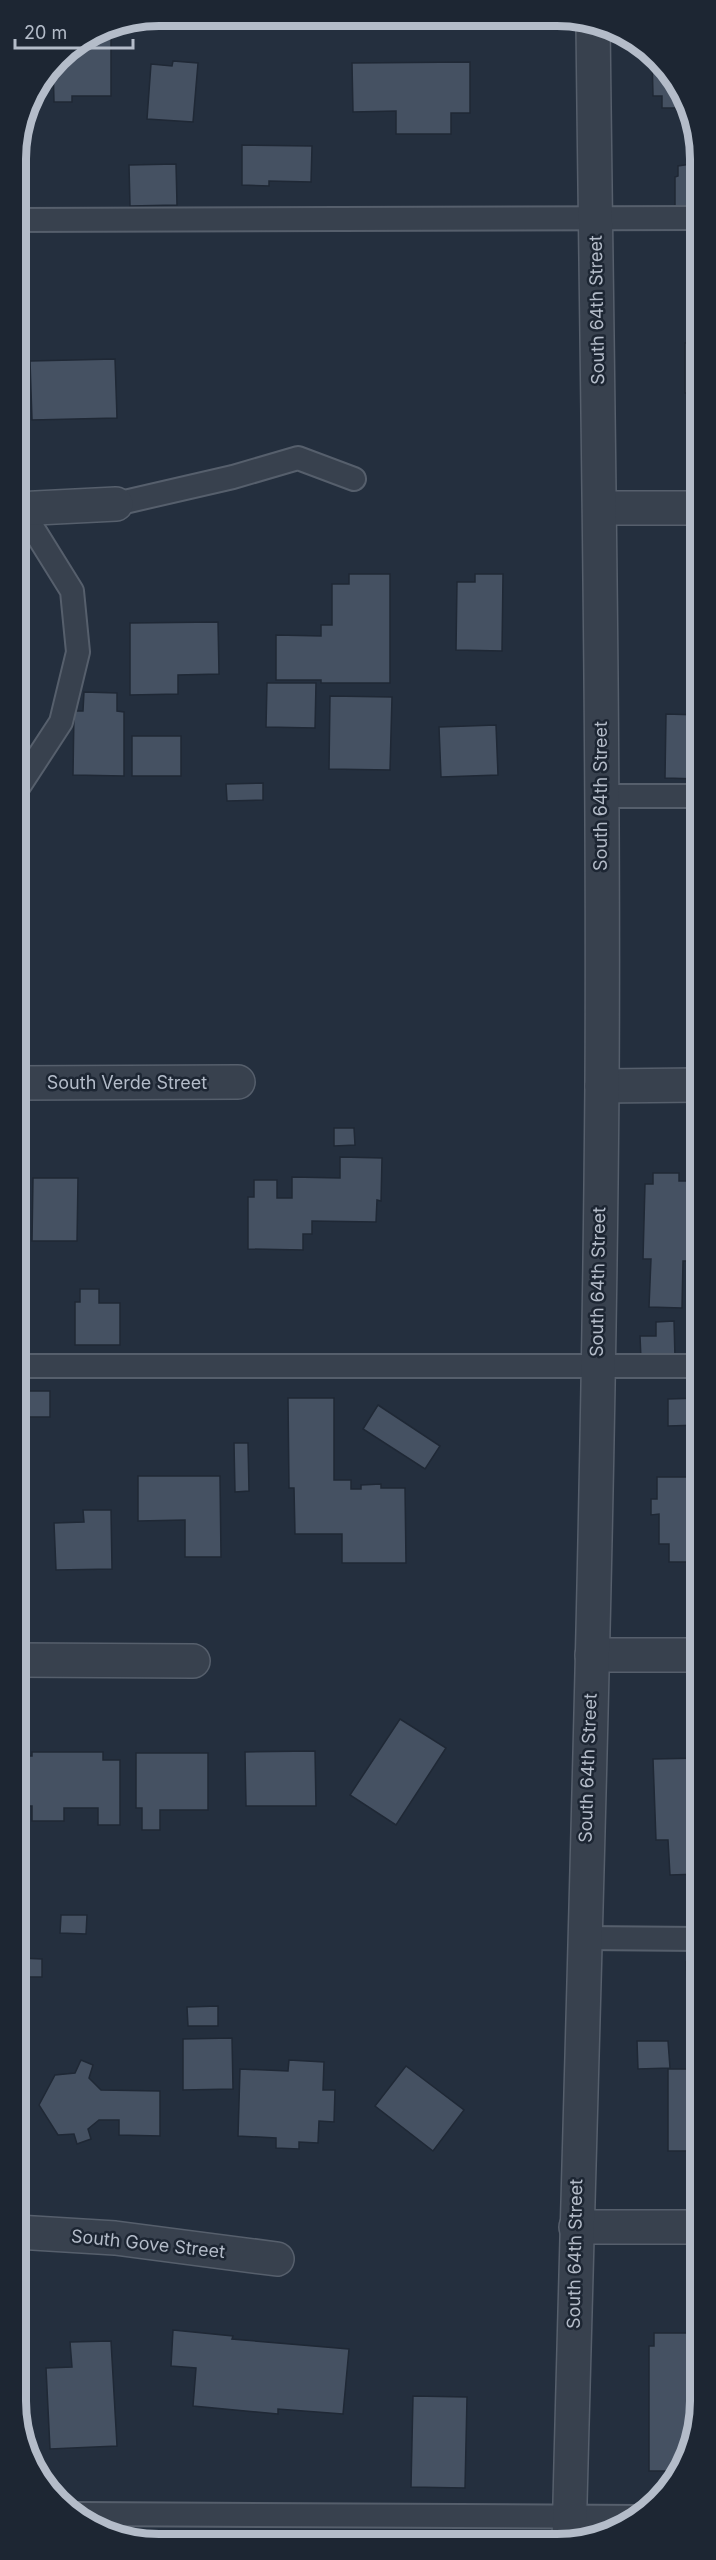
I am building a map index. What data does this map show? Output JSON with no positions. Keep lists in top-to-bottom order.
{
  "streets": {
    "street": ["South 64th Street", "South Verde Street", "South Gove Street"]
  },
  "scale_bar": "20 m"
}
